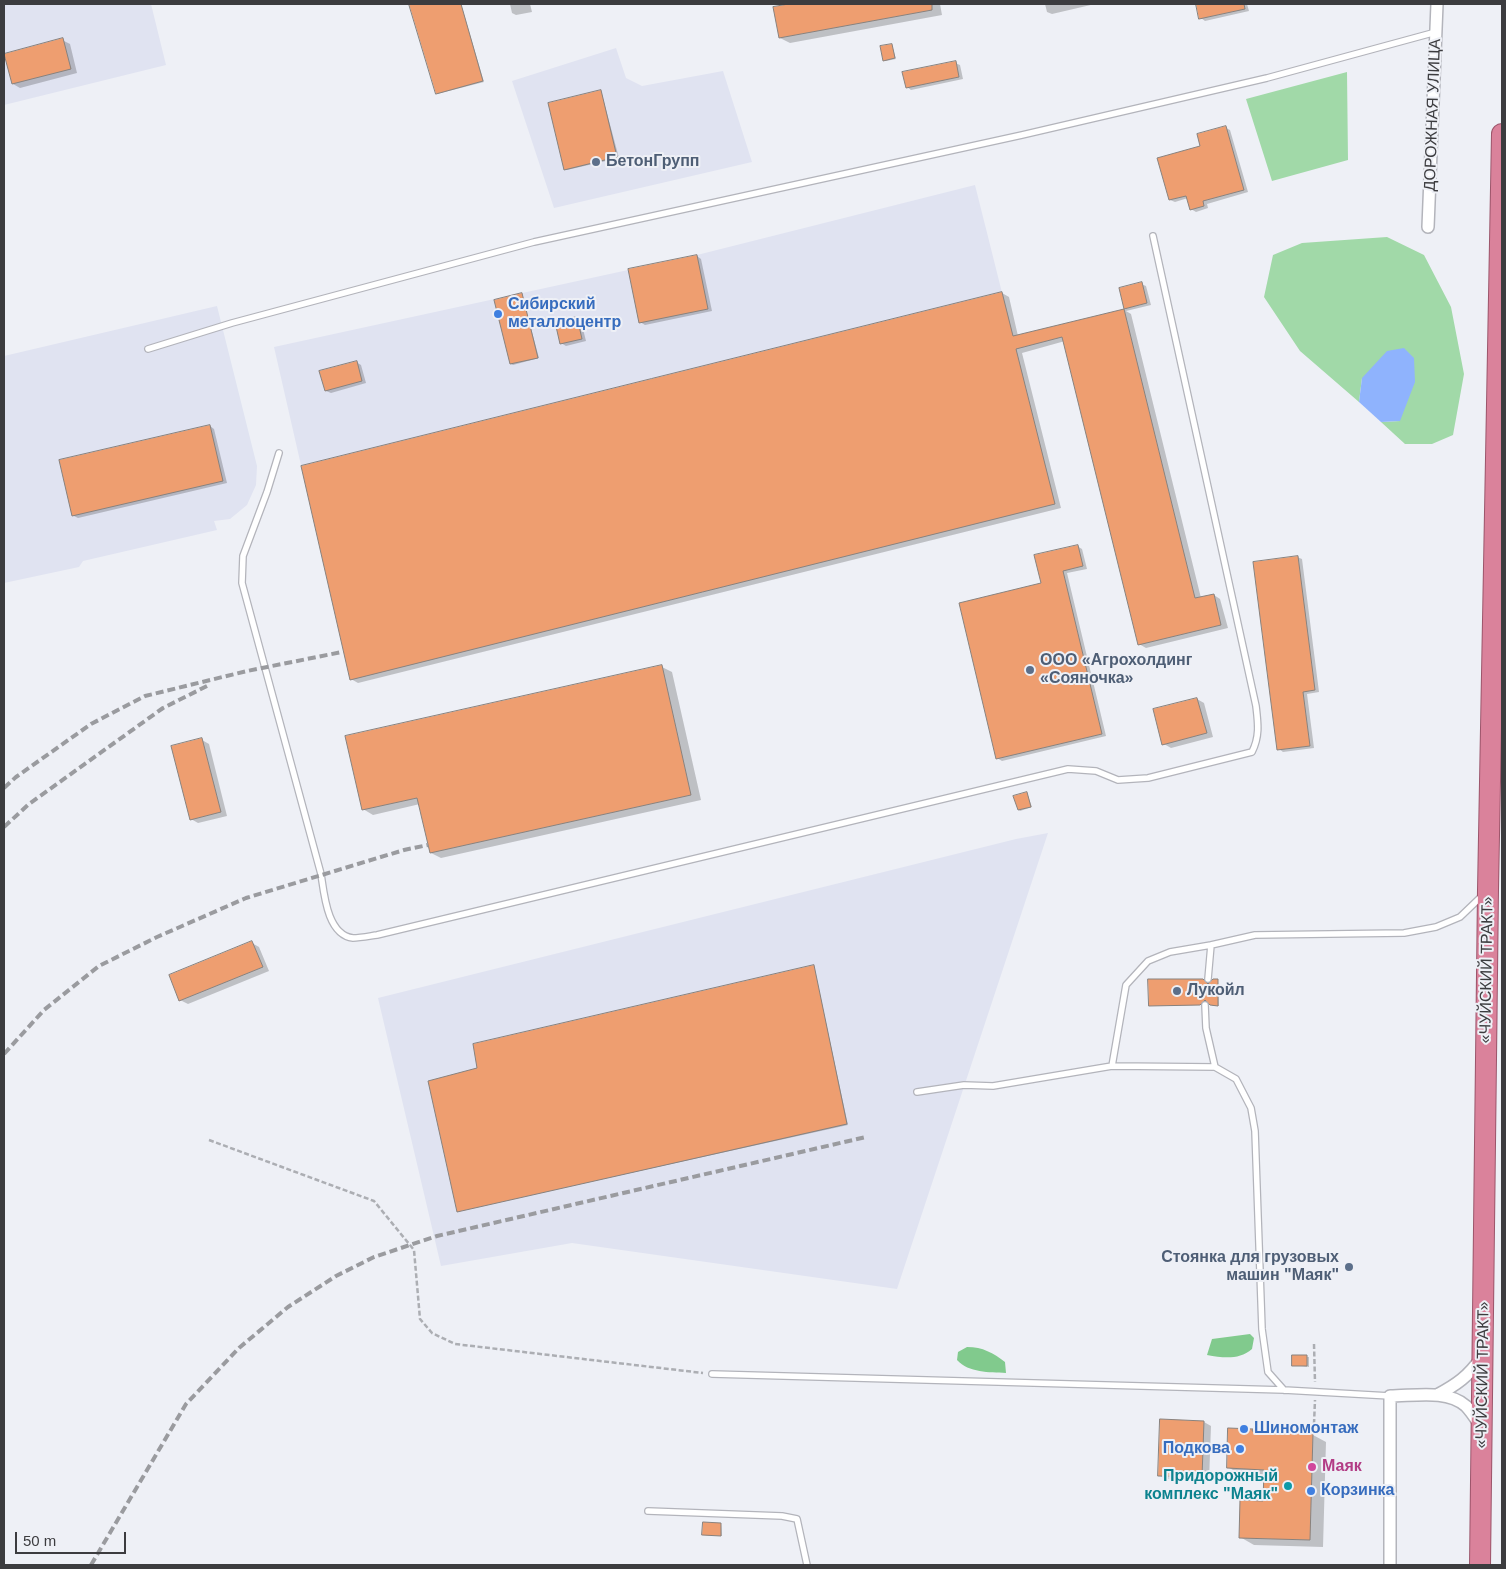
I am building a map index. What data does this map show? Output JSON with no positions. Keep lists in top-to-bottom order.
{
  "streets": {
    "highway": ["«ЧУЙСКИЙ ТРАКТ»"],
    "street": ["ДОРОЖНАЯ УЛИЦА"]
  },
  "places": [
    "БетонГрупп",
    "Сибирский металлоцентр",
    "ООО «Агрохолдинг «Сояночка»",
    "Лукойл",
    "Стоянка для грузовых машин \"Маяк\"",
    "Шиномонтаж",
    "Подкова",
    "Маяк",
    "Придорожный комплекс \"Маяк\"",
    "Корзинка"
  ],
  "scale_bar": "50 m"
}
